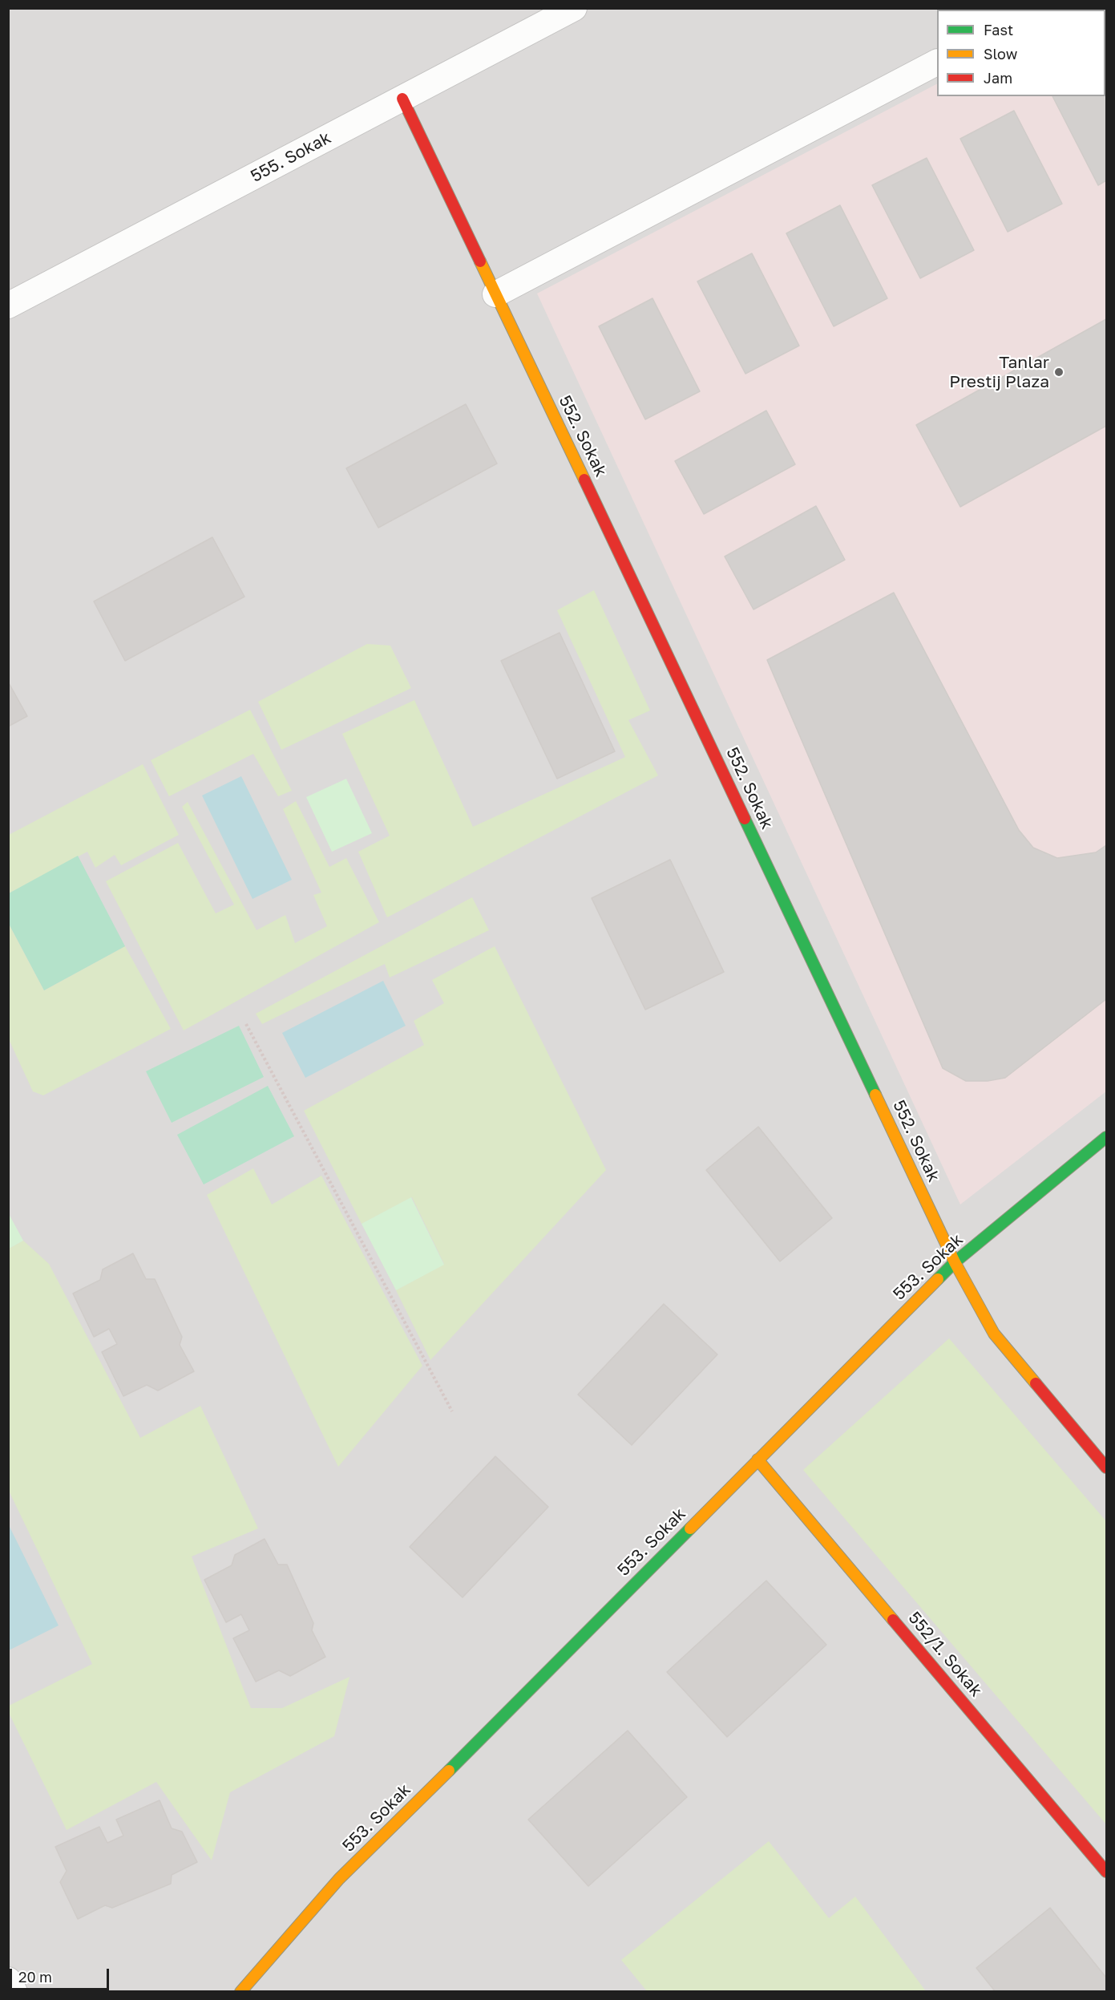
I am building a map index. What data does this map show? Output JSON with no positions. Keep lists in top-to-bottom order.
{
  "streets": {
    "street": [
      "555. Sokak",
      "552. Sokak",
      "553. Sokak",
      "552/1. Sokak"
    ]
  },
  "crossings": [
    ["555. Sokak", "552. Sokak"],
    ["552. Sokak", "553. Sokak"],
    ["553. Sokak", "552/1. Sokak"]
  ],
  "places": ["Tanlar Prestij Plaza"],
  "legend": ["Fast", "Slow", "Jam"],
  "scale_bar": "20 m"
}
